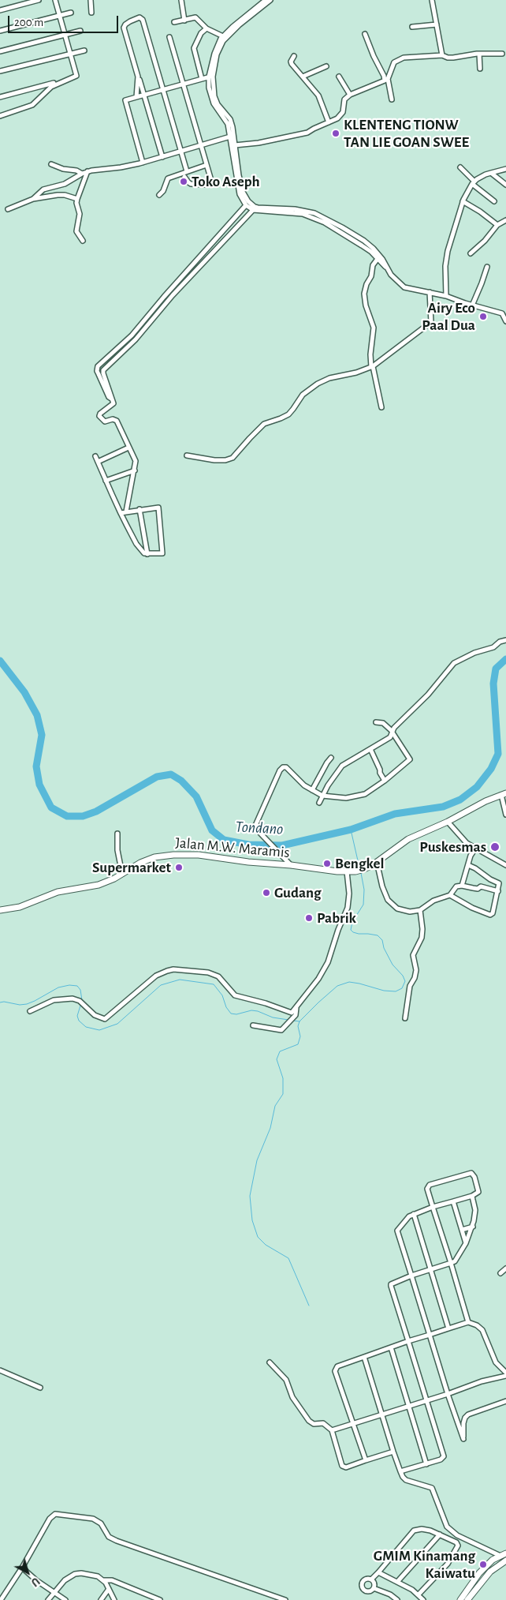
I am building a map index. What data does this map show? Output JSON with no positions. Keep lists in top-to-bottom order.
{
  "streets": {
    "highway": ["Jalan M.W. Maramis"]
  },
  "water": ["Tondano"],
  "places": [
    "KLENTENG TIONW TAN LIE GOAN SWEE",
    "Toko Aseph",
    "Airy Eco Paal Dua",
    "Puskesmas",
    "Bengkel",
    "Supermarket",
    "Gudang",
    "Pabrik",
    "GMIM Kinamang Kaiwatu"
  ],
  "scale_bar": "200 m",
  "north": "bottom right"
}
